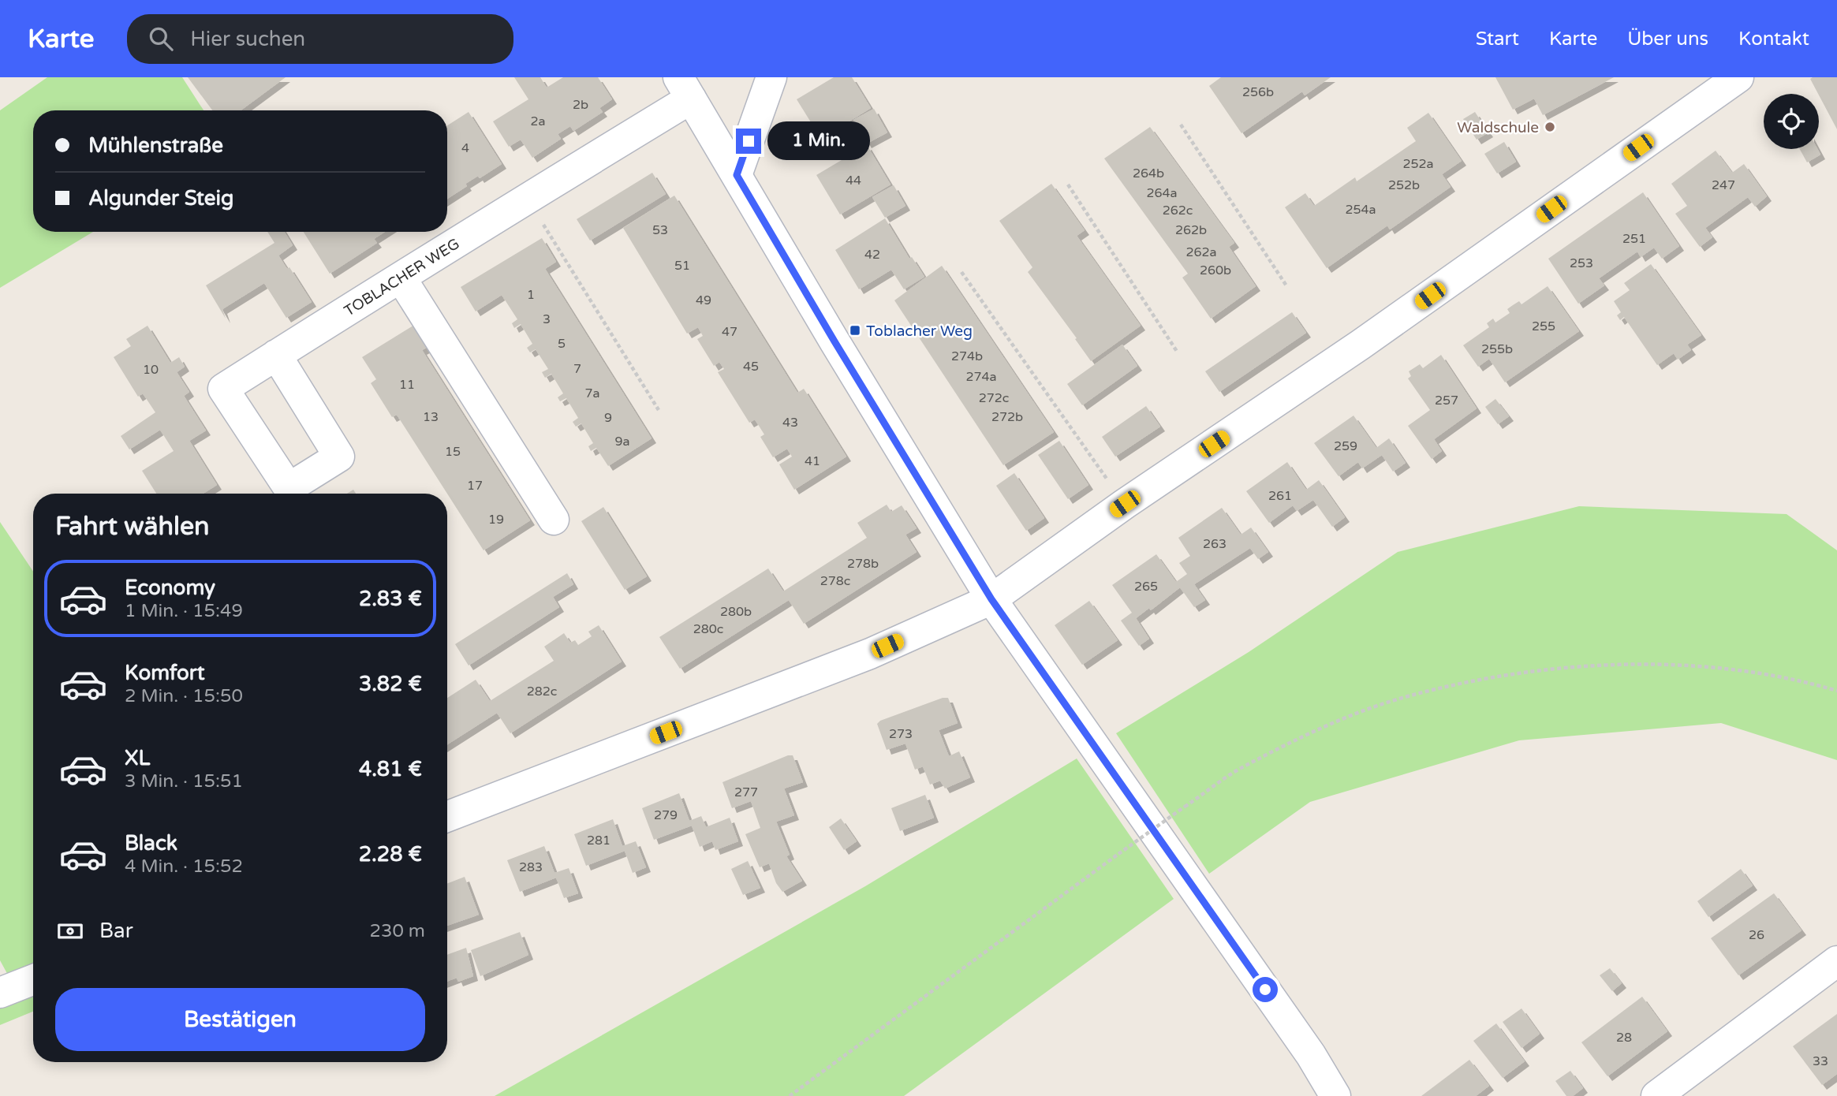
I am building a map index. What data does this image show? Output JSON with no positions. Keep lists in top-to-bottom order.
{
  "streets": {
    "street": ["TOBLACHER WEG"]
  },
  "places": {
    "other": ["Waldschule"],
    "transit": ["Toblacher Weg"]
  },
  "house_numbers": [
    "256b",
    "2b",
    "2a",
    "4",
    "252a",
    "264b",
    "44",
    "252b",
    "247",
    "264a",
    "254a",
    "262c",
    "53",
    "262b",
    "251",
    "262a",
    "42",
    "253",
    "51",
    "260b",
    "1",
    "49",
    "3",
    "255",
    "47",
    "5",
    "255b",
    "274b",
    "45",
    "7",
    "10",
    "274a",
    "11",
    "7a",
    "272c",
    "257",
    "13",
    "272b",
    "9",
    "43",
    "9a",
    "259",
    "15",
    "41",
    "17",
    "261",
    "19",
    "263",
    "278b",
    "278c",
    "265",
    "280b",
    "280c",
    "282c",
    "273",
    "277",
    "279",
    "281",
    "283",
    "26",
    "28",
    "33"
  ],
  "page": {
    "header": "Karte",
    "search": "Hier suchen",
    "nav": [
      "Start",
      "Karte",
      "Über uns",
      "Kontakt"
    ],
    "banner": ["Mühlenstraße", "Algunder Steig"],
    "bubble": "1 Min.",
    "heading": "Fahrt wählen",
    "list": [
      {
        "name": "Economy",
        "note": "1 Min. · 15:49",
        "value": "2.83 €"
      },
      {
        "name": "Komfort",
        "note": "2 Min. · 15:50",
        "value": "3.82 €"
      },
      {
        "name": "XL",
        "note": "3 Min. · 15:51",
        "value": "4.81 €"
      },
      {
        "name": "Black",
        "note": "4 Min. · 15:52",
        "value": "2.28 €"
      }
    ],
    "pay": ["Bar", "230 m"],
    "buttons": "Bestätigen"
  }
}
